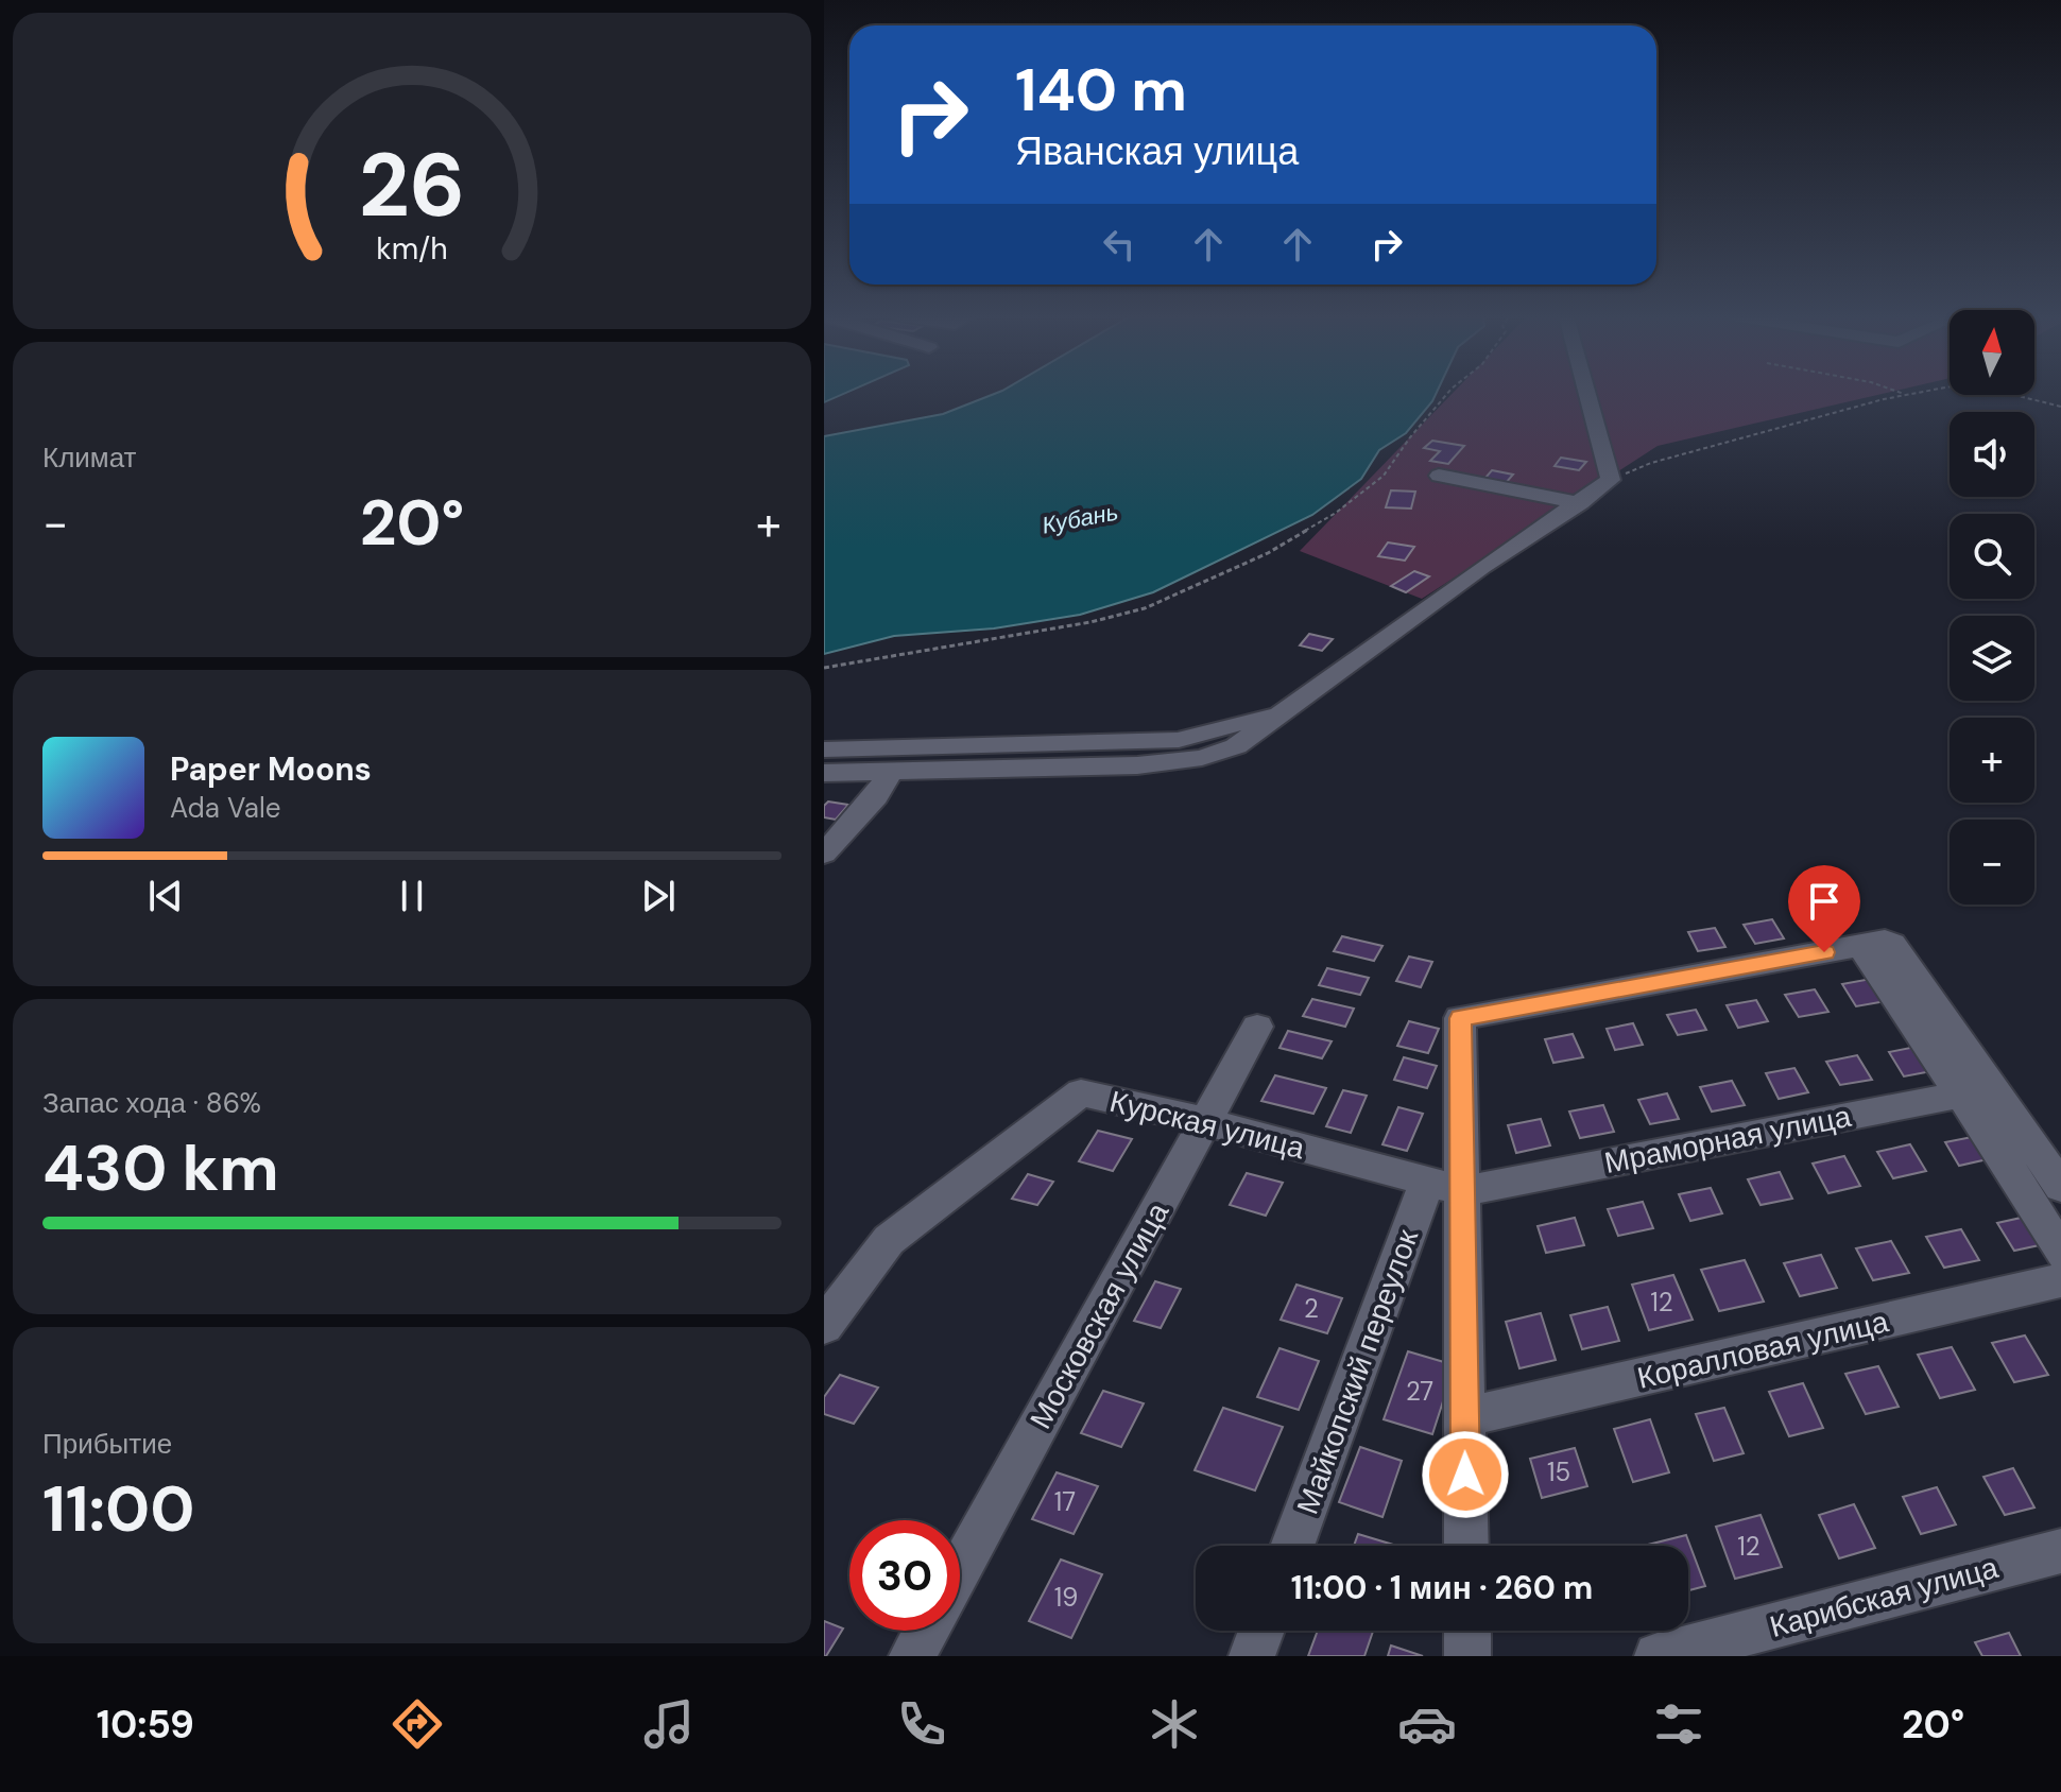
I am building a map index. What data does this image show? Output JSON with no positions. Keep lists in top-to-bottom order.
{
  "streets": {
    "street": [
      "Курская улица",
      "Мраморная улица",
      "Московская улица",
      "Коралловая улица",
      "Майкопский переулок",
      "Карибская улица"
    ]
  },
  "crossings": [
    ["Курская улица", "Мраморная улица"],
    ["Курская улица", "Московская улица"],
    ["Курская улица", "Майкопский переулок"],
    ["Мраморная улица", "Майкопский переулок"]
  ],
  "water": ["Кубань"],
  "house_numbers": [
    "12",
    "2",
    "27",
    "15",
    "17",
    "12",
    "19"
  ],
  "north": "top",
  "page": {
    "turn": ["140 m", "Яванская улица"],
    "map_buttons": ["+", "−"],
    "tile": [
      "Климат",
      ["Запас хода · 86%", "430 km"],
      ["Прибытие", "11:00"]
    ],
    "heat": ["−", "20°", "+"],
    "song": ["Paper Moons", "Ada Vale"],
    "limit": "30",
    "trip": "11:00 · 1 мин · 260 m",
    "tabs": ["10:59", "20°"],
    "gauge": ["26", "km/h"]
  }
}
